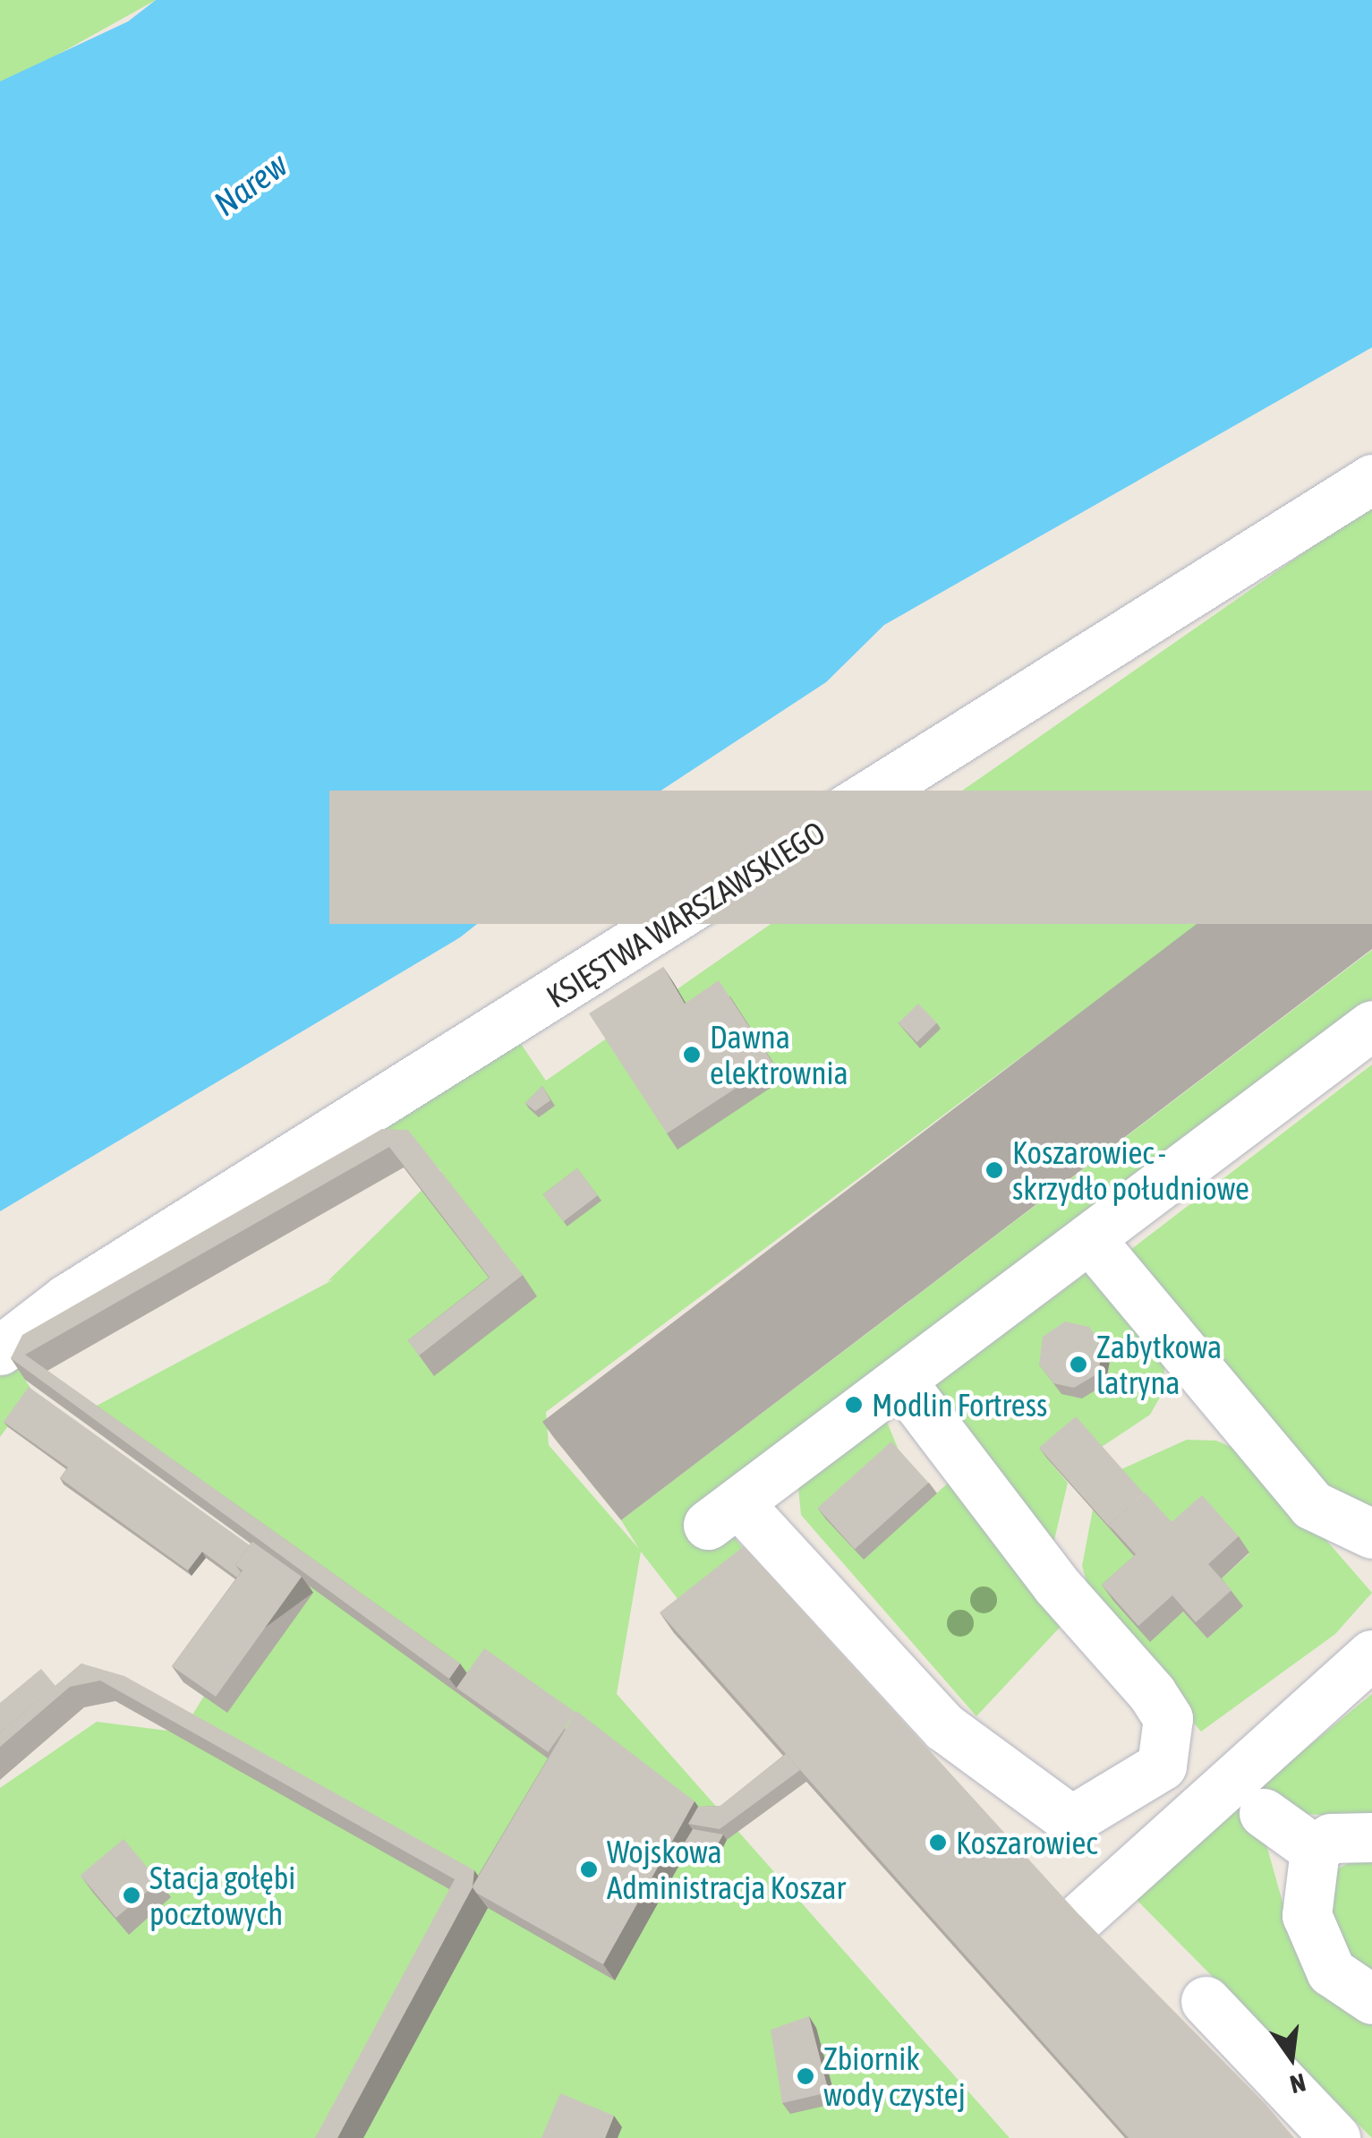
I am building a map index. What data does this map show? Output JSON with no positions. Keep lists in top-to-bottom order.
{
  "streets": {
    "street": ["KSIĘSTWA WARSZAWSKIEGO"]
  },
  "water": ["Narew"],
  "places": [
    "Dawna elektrownia",
    "Koszarowiec - skrzydło południowe",
    "Zabytkowa latryna",
    "Modlin Fortress",
    "Koszarowiec",
    "Wojskowa Administracja Koszar",
    "Stacja gołębi pocztowych",
    "Zbiornik wody czystej"
  ],
  "north": "bottom"
}
